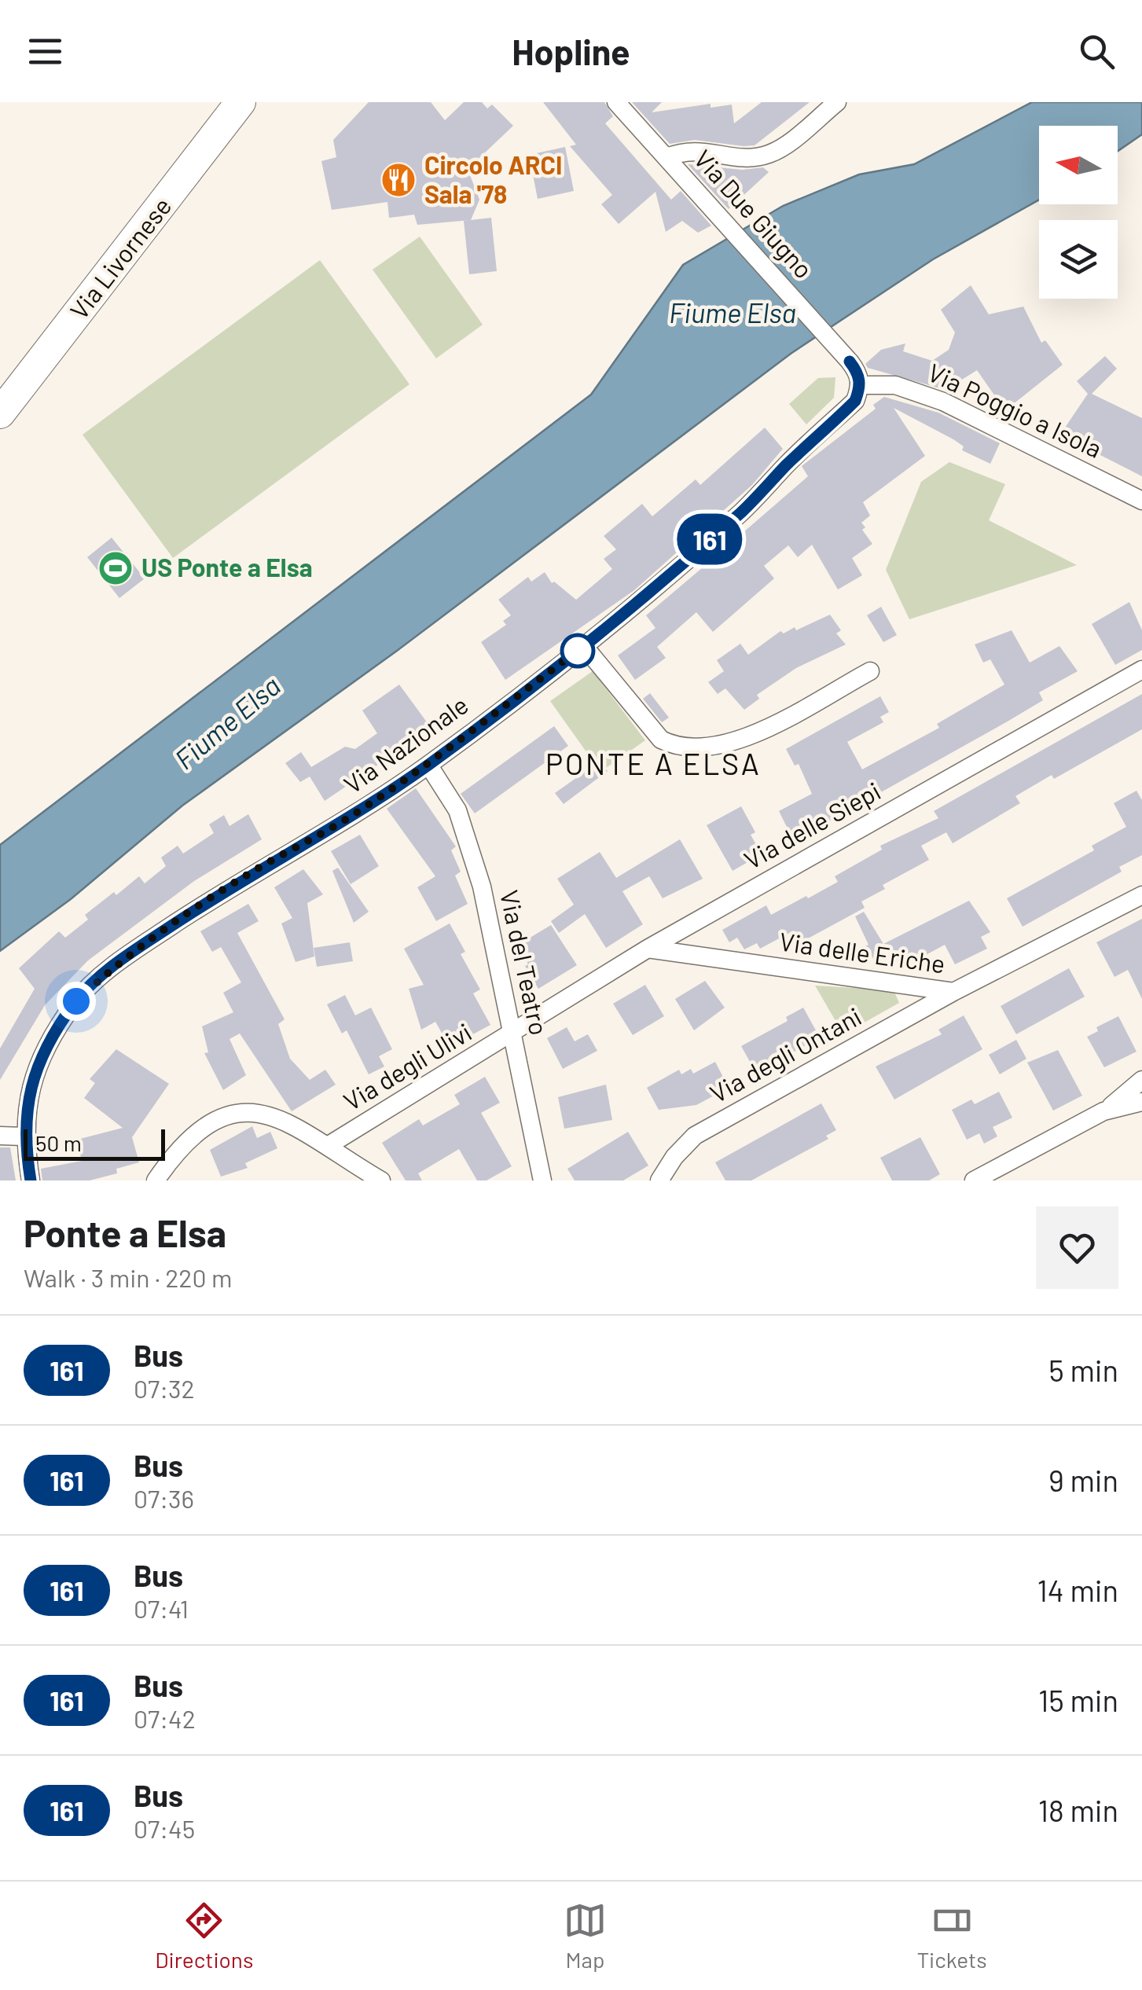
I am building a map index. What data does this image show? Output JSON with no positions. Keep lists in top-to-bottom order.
{
  "streets": {
    "main road": ["Via Livornese"],
    "street": [
      "Via Due Giugno",
      "Via Poggio a Isola",
      "Via Nazionale",
      "Via delle Siepi",
      "Via delle Eriche",
      "Via del Teatro",
      "Via degli Ontani",
      "Via degli Ulivi"
    ]
  },
  "crossings": [
    ["Via Due Giugno", "Via Poggio a Isola"],
    ["Via Due Giugno", "Via Nazionale"],
    ["Via Poggio a Isola", "Via Nazionale"],
    ["Via Nazionale", "Via del Teatro"],
    ["Via delle Siepi", "Via delle Eriche"],
    ["Via delle Siepi", "Via del Teatro"],
    ["Via delle Siepi", "Via degli Ulivi"],
    ["Via delle Eriche", "Via degli Ontani"],
    ["Via del Teatro", "Via degli Ulivi"]
  ],
  "districts": ["PONTE A ELSA"],
  "water": ["Fiume Elsa"],
  "places": {
    "restaurant": ["Circolo ARCI Sala '78"],
    "sports": ["US Ponte a Elsa"]
  },
  "lines": ["bus line 161"],
  "scale_bar": "50 m",
  "north": "left",
  "page": {
    "header": "Hopline",
    "on_map": "161",
    "scale": "50 m",
    "heading": ["Ponte a Elsa", "Walk · 3 min · 220 m"],
    "list": [
      {
        "mark": "161",
        "name": "Bus",
        "note": "07:32",
        "value": "5 min"
      },
      {
        "mark": "161",
        "name": "Bus",
        "note": "07:36",
        "value": "9 min"
      },
      {
        "mark": "161",
        "name": "Bus",
        "note": "07:41",
        "value": "14 min"
      },
      {
        "mark": "161",
        "name": "Bus",
        "note": "07:42",
        "value": "15 min"
      },
      {
        "mark": "161",
        "name": "Bus",
        "note": "07:45",
        "value": "18 min"
      }
    ],
    "tabs": ["Directions", "Map", "Tickets"]
  }
}
